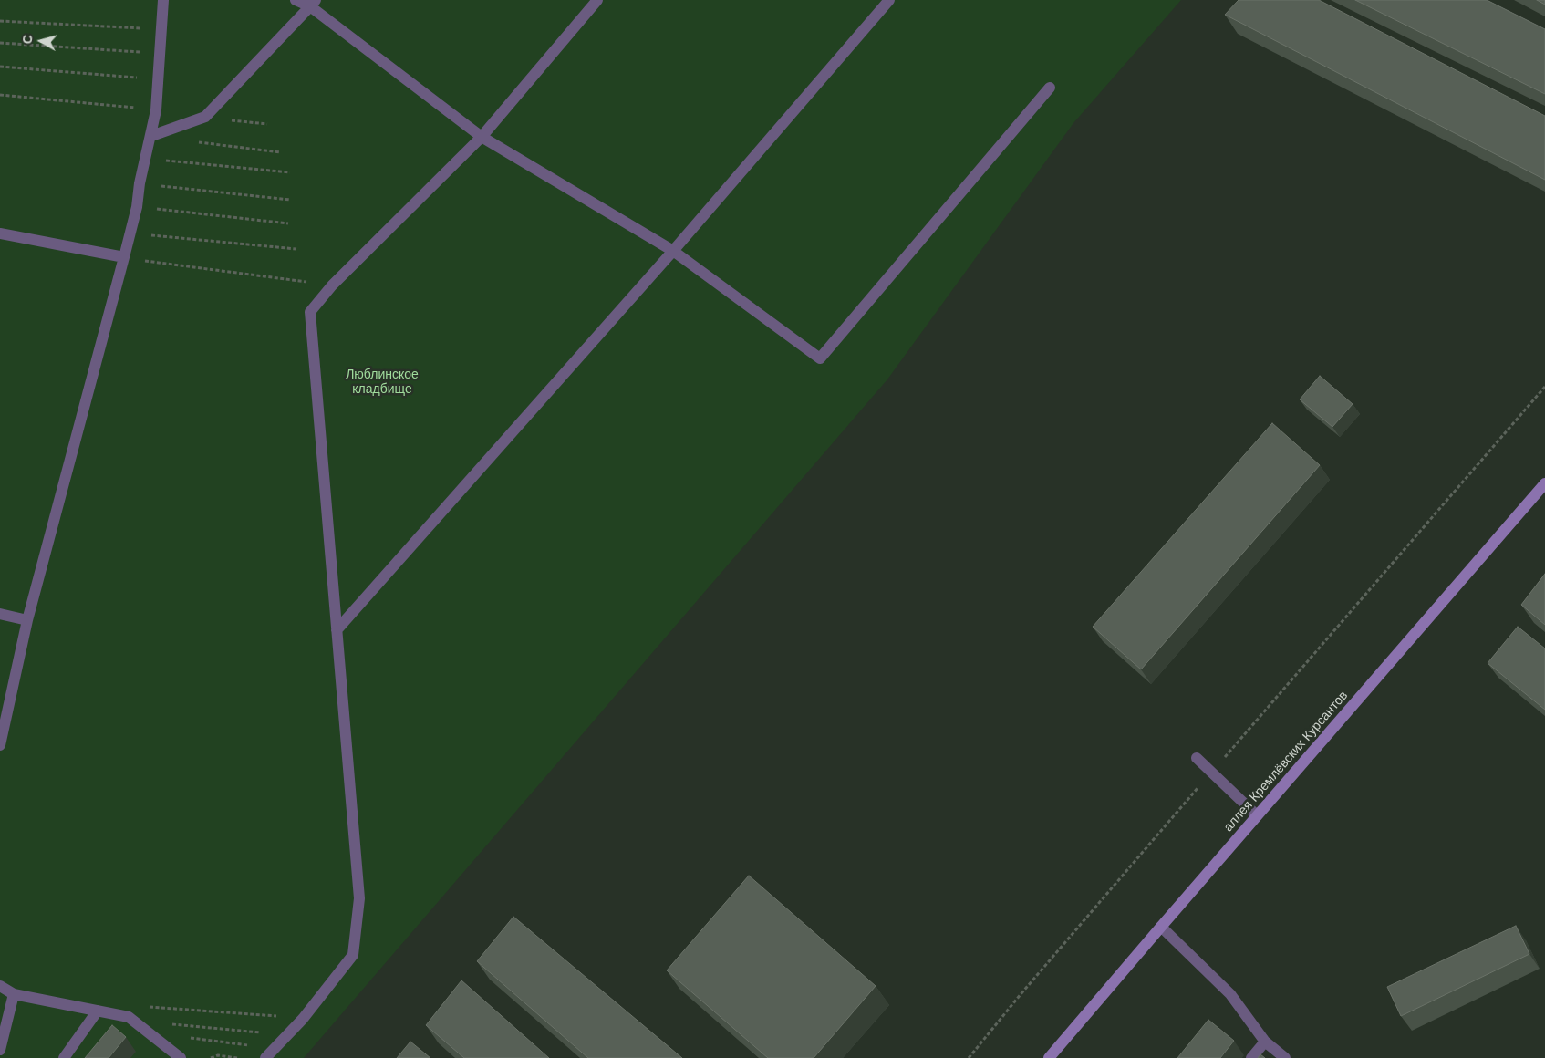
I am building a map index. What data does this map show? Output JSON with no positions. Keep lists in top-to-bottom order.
{
  "streets": {
    "main road": ["аллея Кремлёвских Курсантов"]
  },
  "parks": ["Люблинское кладбище"],
  "north": "left"
}
